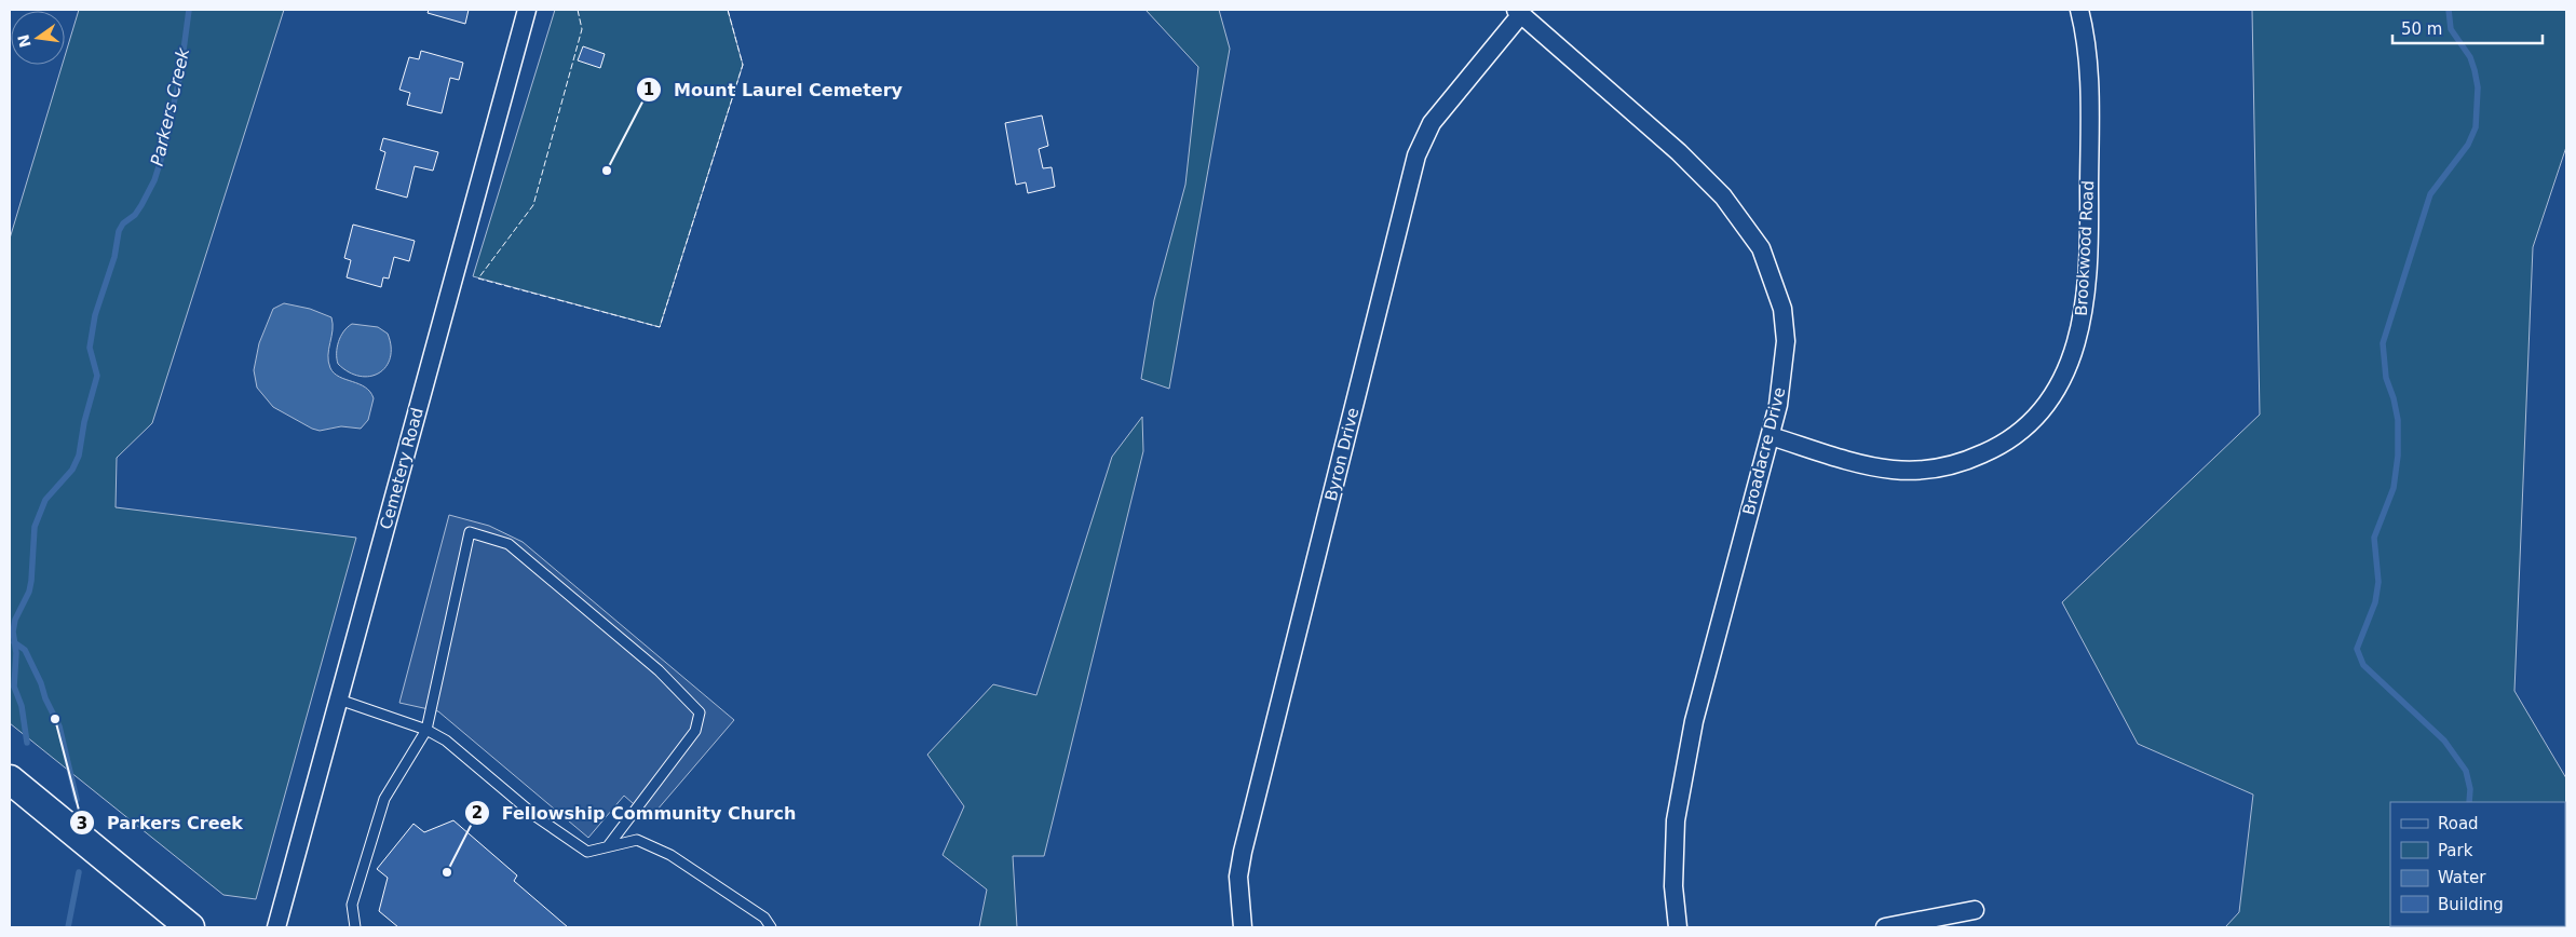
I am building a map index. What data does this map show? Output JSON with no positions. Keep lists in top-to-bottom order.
{
  "streets": {
    "street": [
      "Brookwood Road",
      "Broadacre Drive",
      "Byron Drive",
      "Cemetery Road"
    ]
  },
  "crossings": [
    ["Brookwood Road", "Broadacre Drive"],
    ["Broadacre Drive", "Byron Drive"]
  ],
  "water": ["Parkers Creek"],
  "places": ["Mount Laurel Cemetery", "Parkers Creek", "Fellowship Community Church"],
  "legend": [
    "Road",
    "Park",
    "Water",
    "Building"
  ],
  "scale_bar": "50 m",
  "north": "left"
}
